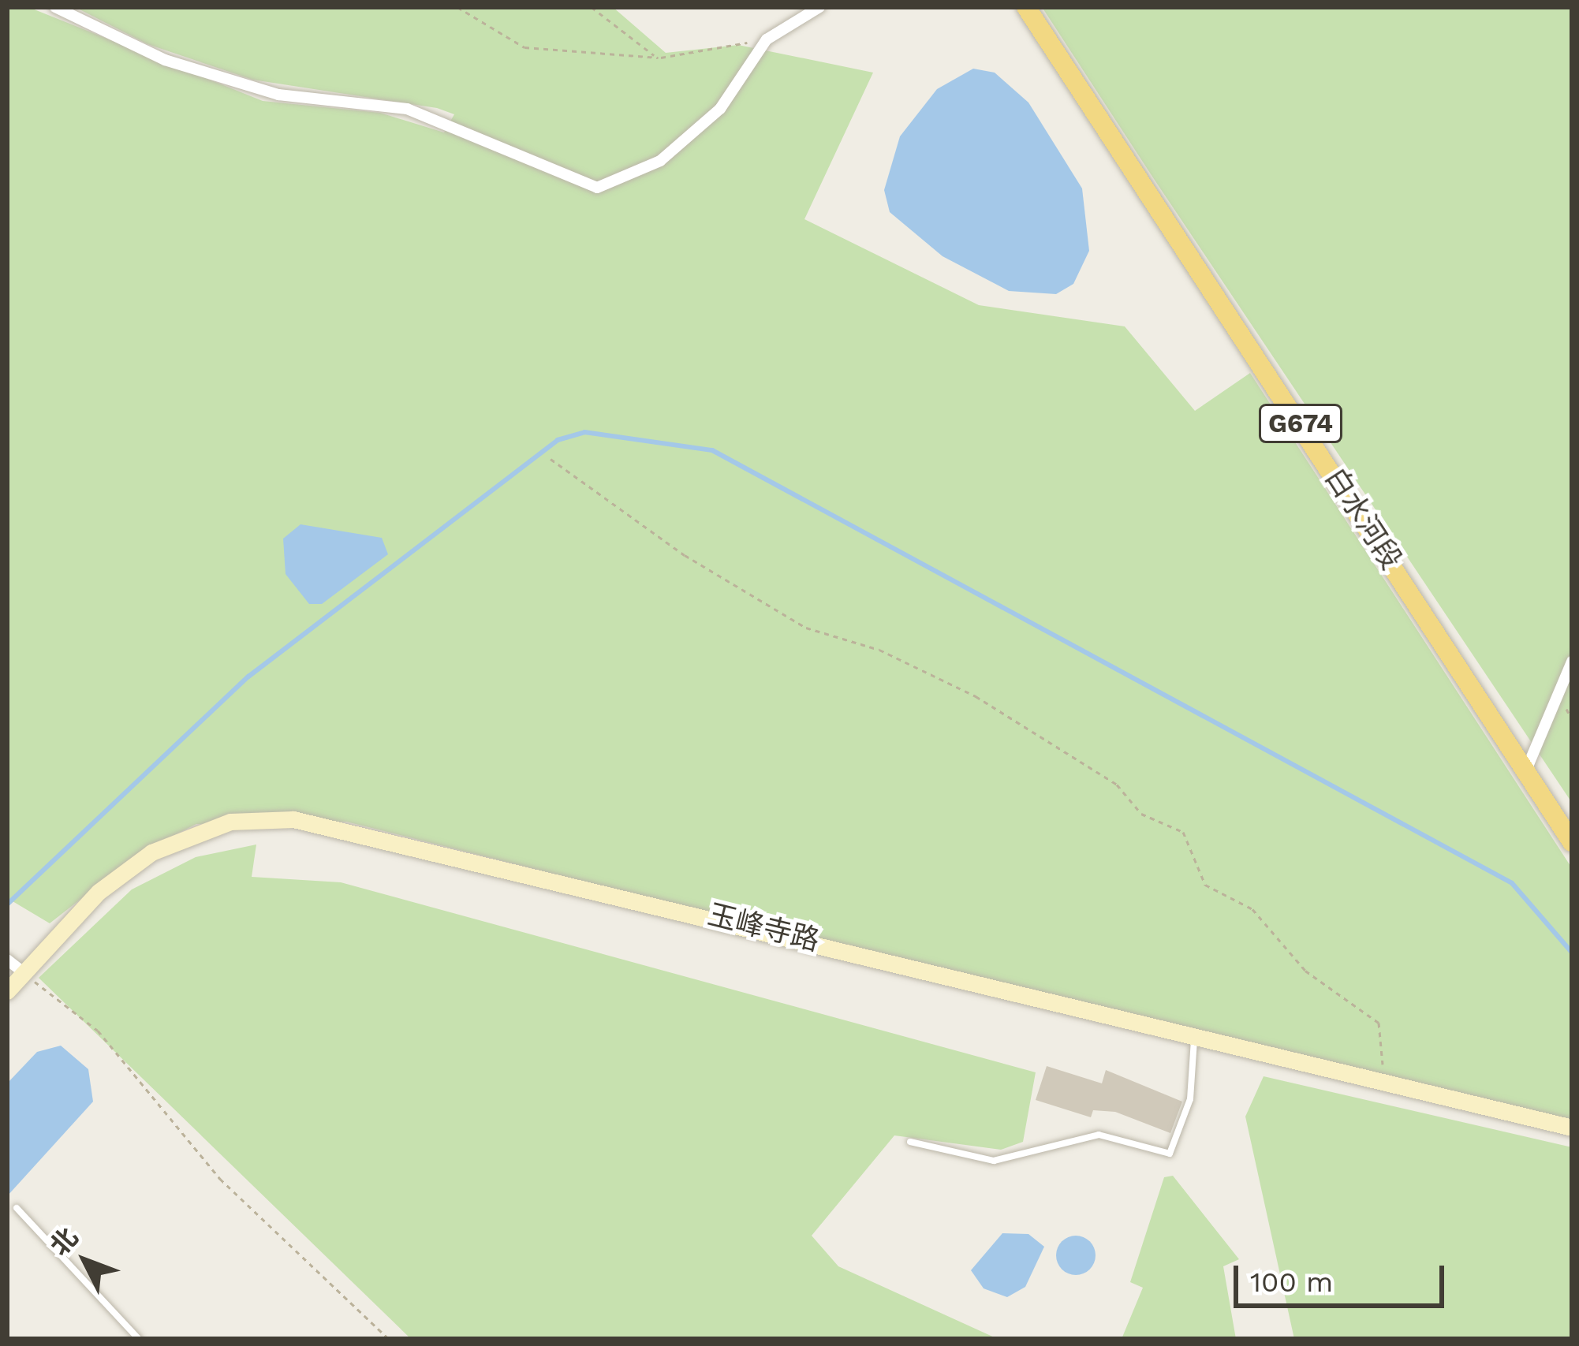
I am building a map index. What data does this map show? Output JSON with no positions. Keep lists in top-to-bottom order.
{
  "streets": {
    "highway": ["G674", "白水河段"],
    "main road": ["玉峰寺路"]
  },
  "scale_bar": "100 m",
  "north": "top left"
}
